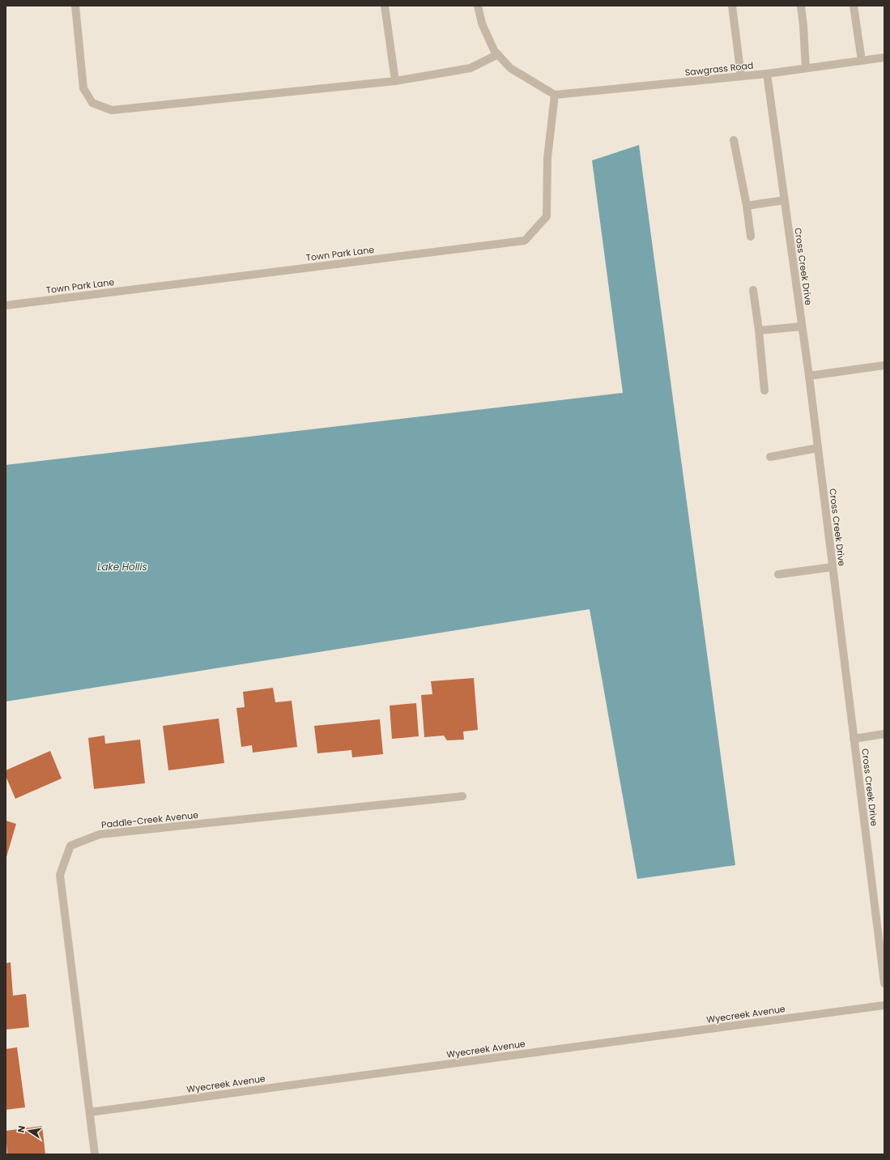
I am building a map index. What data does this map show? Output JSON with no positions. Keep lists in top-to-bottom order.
{
  "streets": {
    "street": [
      "Sawgrass Road",
      "Town Park Lane",
      "Cross Creek Drive",
      "Paddle-Creek Avenue",
      "Wyecreek Avenue"
    ]
  },
  "crossings": [
    ["Sawgrass Road", "Town Park Lane"],
    ["Sawgrass Road", "Cross Creek Drive"],
    ["Paddle-Creek Avenue", "Wyecreek Avenue"]
  ],
  "water": ["Lake Hollis"],
  "north": "left"
}
